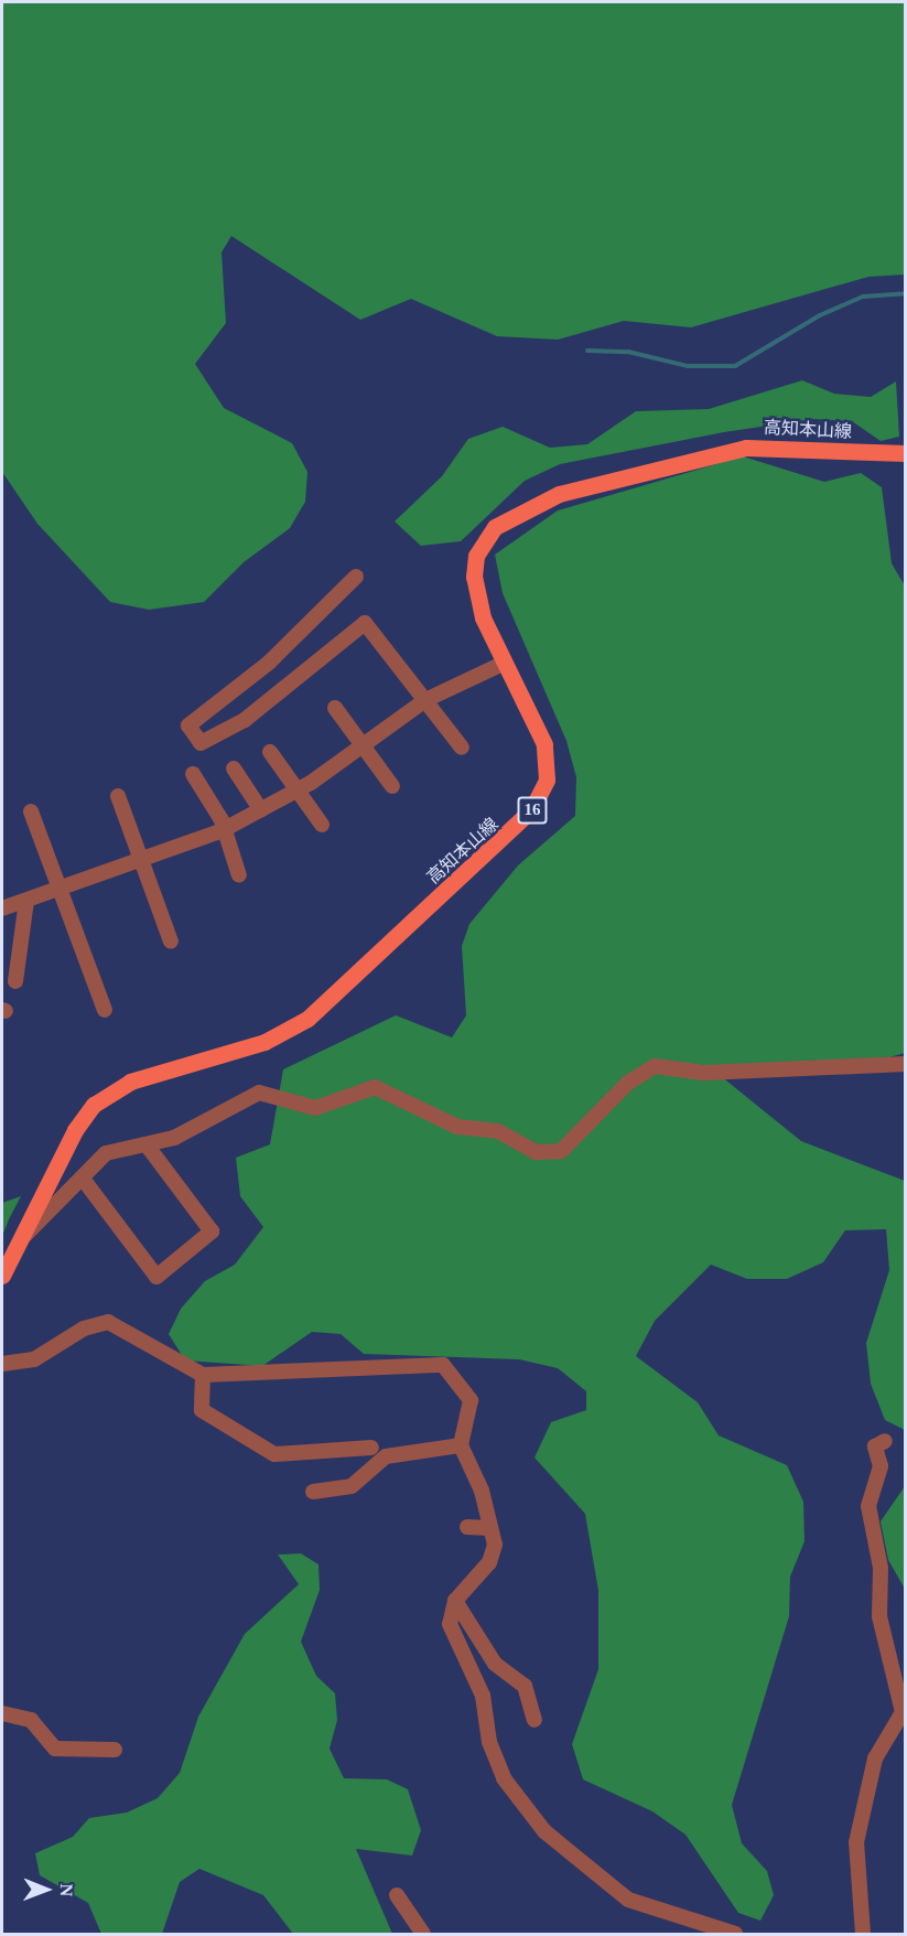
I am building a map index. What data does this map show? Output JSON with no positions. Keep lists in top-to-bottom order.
{
  "streets": {
    "main road": ["高知本山線", "16"]
  },
  "north": "right"
}
